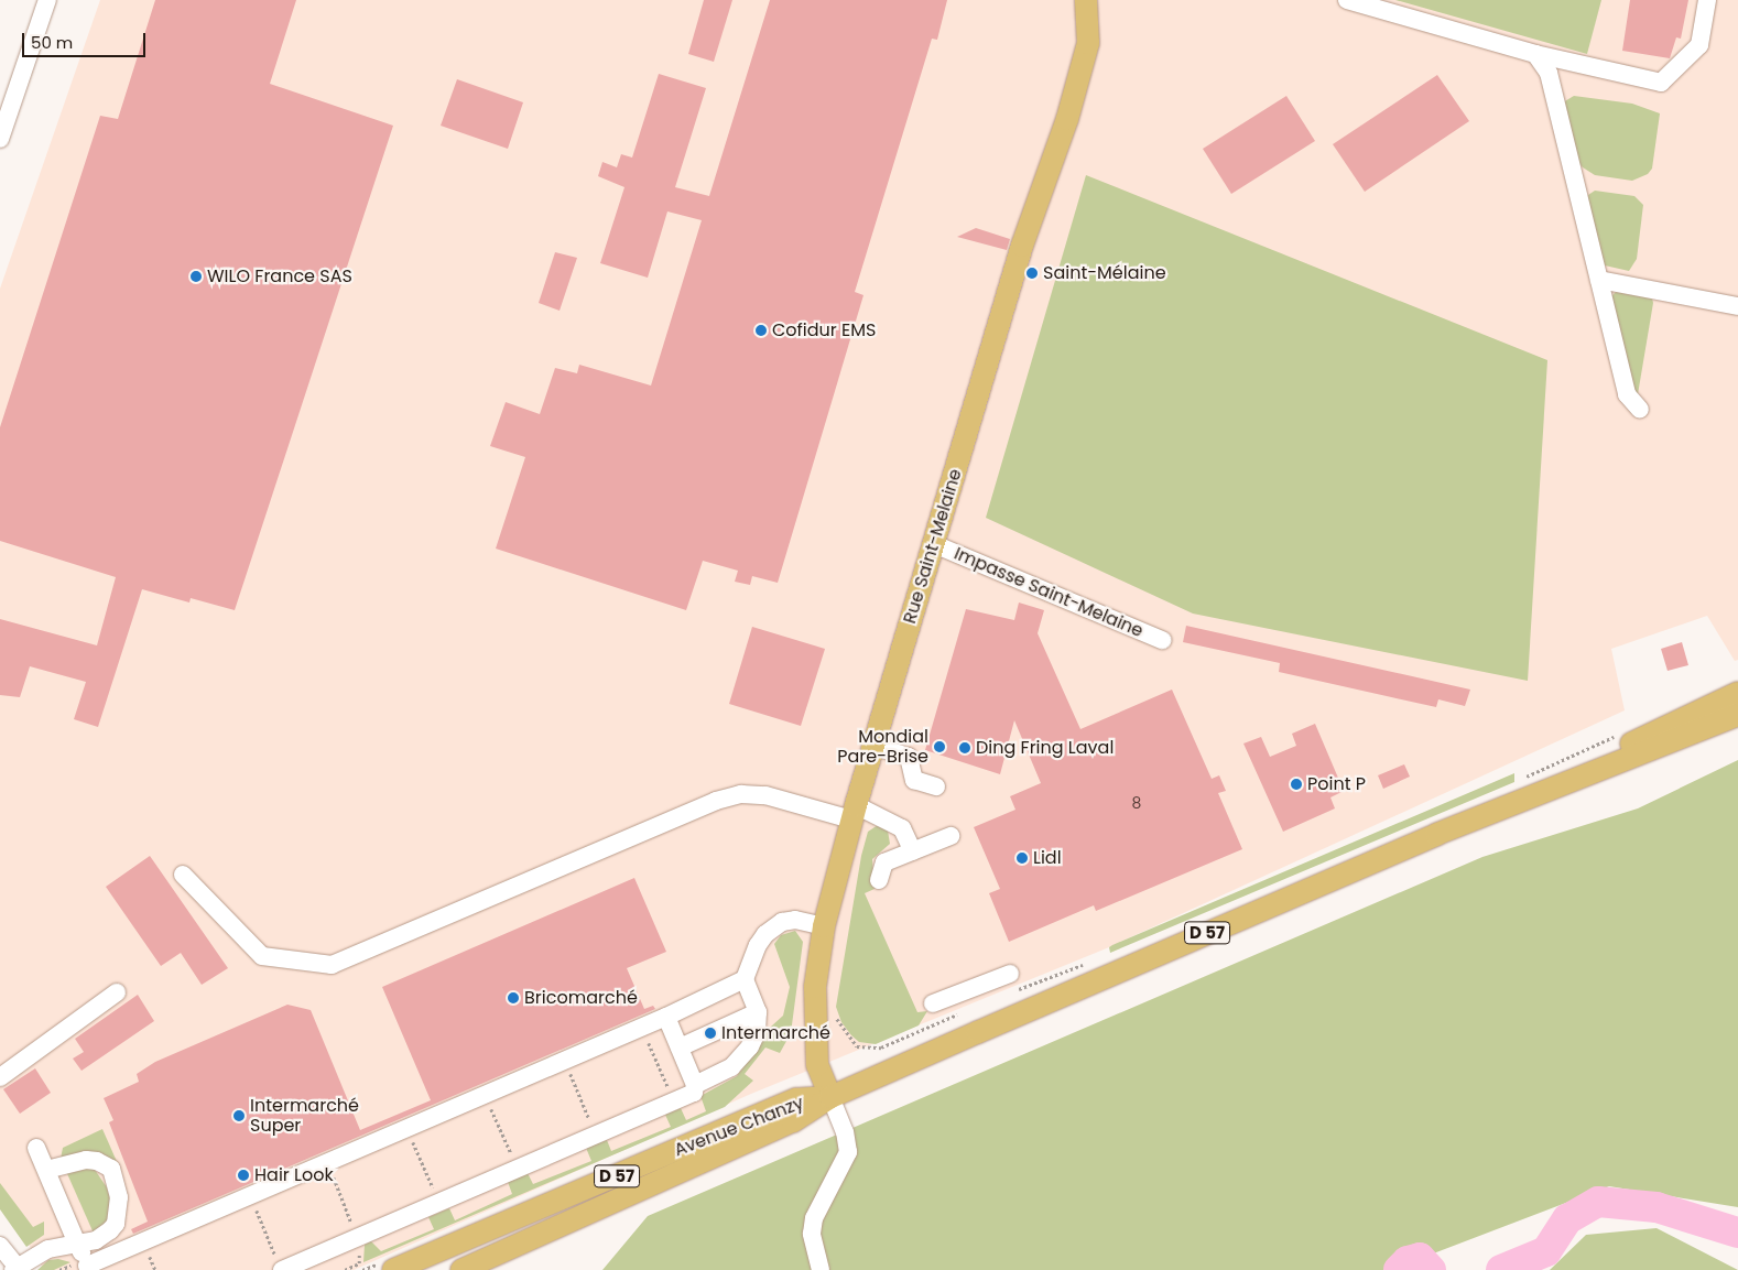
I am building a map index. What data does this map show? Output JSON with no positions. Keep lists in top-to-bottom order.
{
  "streets": {
    "main road": ["Rue Saint-Melaine", "D 57", "Avenue Chanzy"],
    "street": ["Impasse Saint-Melaine"]
  },
  "crossings": [
    ["Rue Saint-Melaine", "Impasse Saint-Melaine"],
    ["Rue Saint-Melaine", "D 57"],
    ["Rue Saint-Melaine", "Avenue Chanzy"],
    ["D 57", "Avenue Chanzy"]
  ],
  "places": [
    "Saint-Mélaine",
    "WILO France SAS",
    "Cofidur EMS",
    "Mondial Pare-Brise",
    "Ding Fring Laval",
    "Point P",
    "Lidl",
    "Bricomarché",
    "Intermarché",
    "Intermarché Super",
    "Hair Look"
  ],
  "house_numbers": ["8"],
  "scale_bar": "50 m"
}
